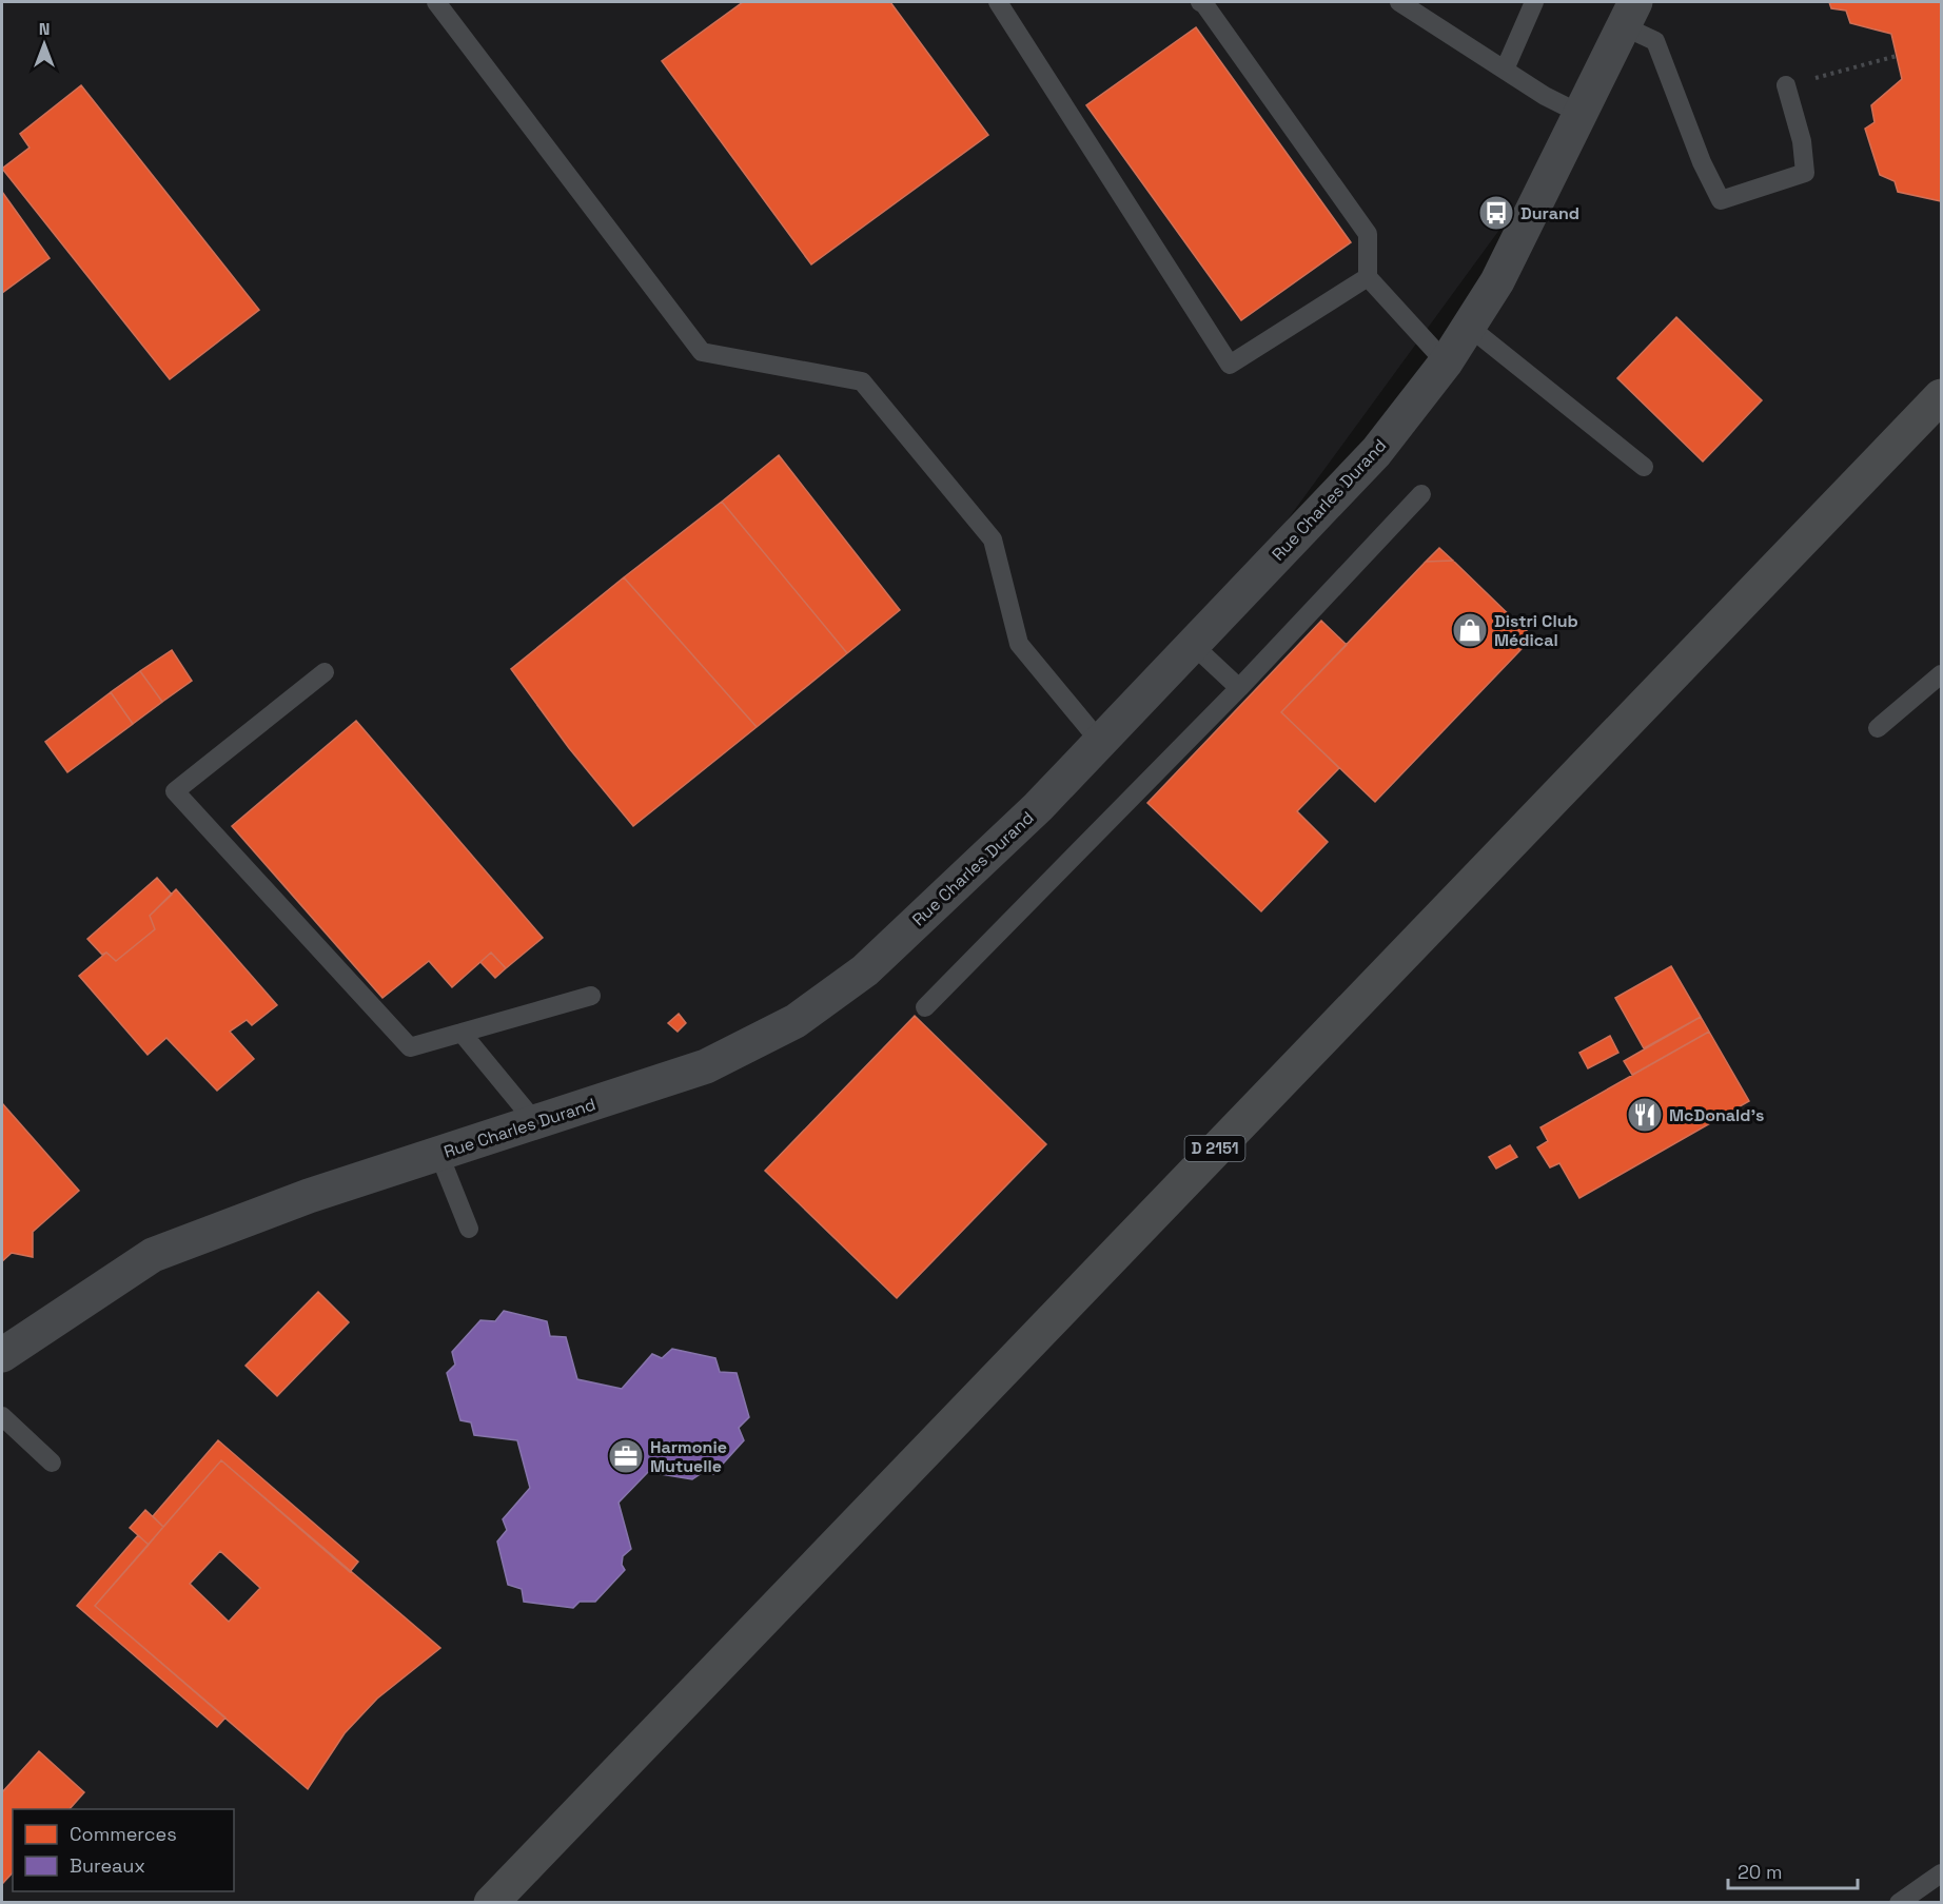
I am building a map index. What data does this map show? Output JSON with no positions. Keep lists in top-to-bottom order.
{
  "streets": {
    "main road": ["D 2151"],
    "street": ["Rue Charles Durand"]
  },
  "places": {
    "bus stop": ["Durand"],
    "shop": ["Distri Club Médical"],
    "restaurant": ["McDonald's"],
    "office": ["Harmonie Mutuelle"]
  },
  "legend": ["Commerces", "Bureaux"],
  "scale_bar": "20 m",
  "north": "top"
}
